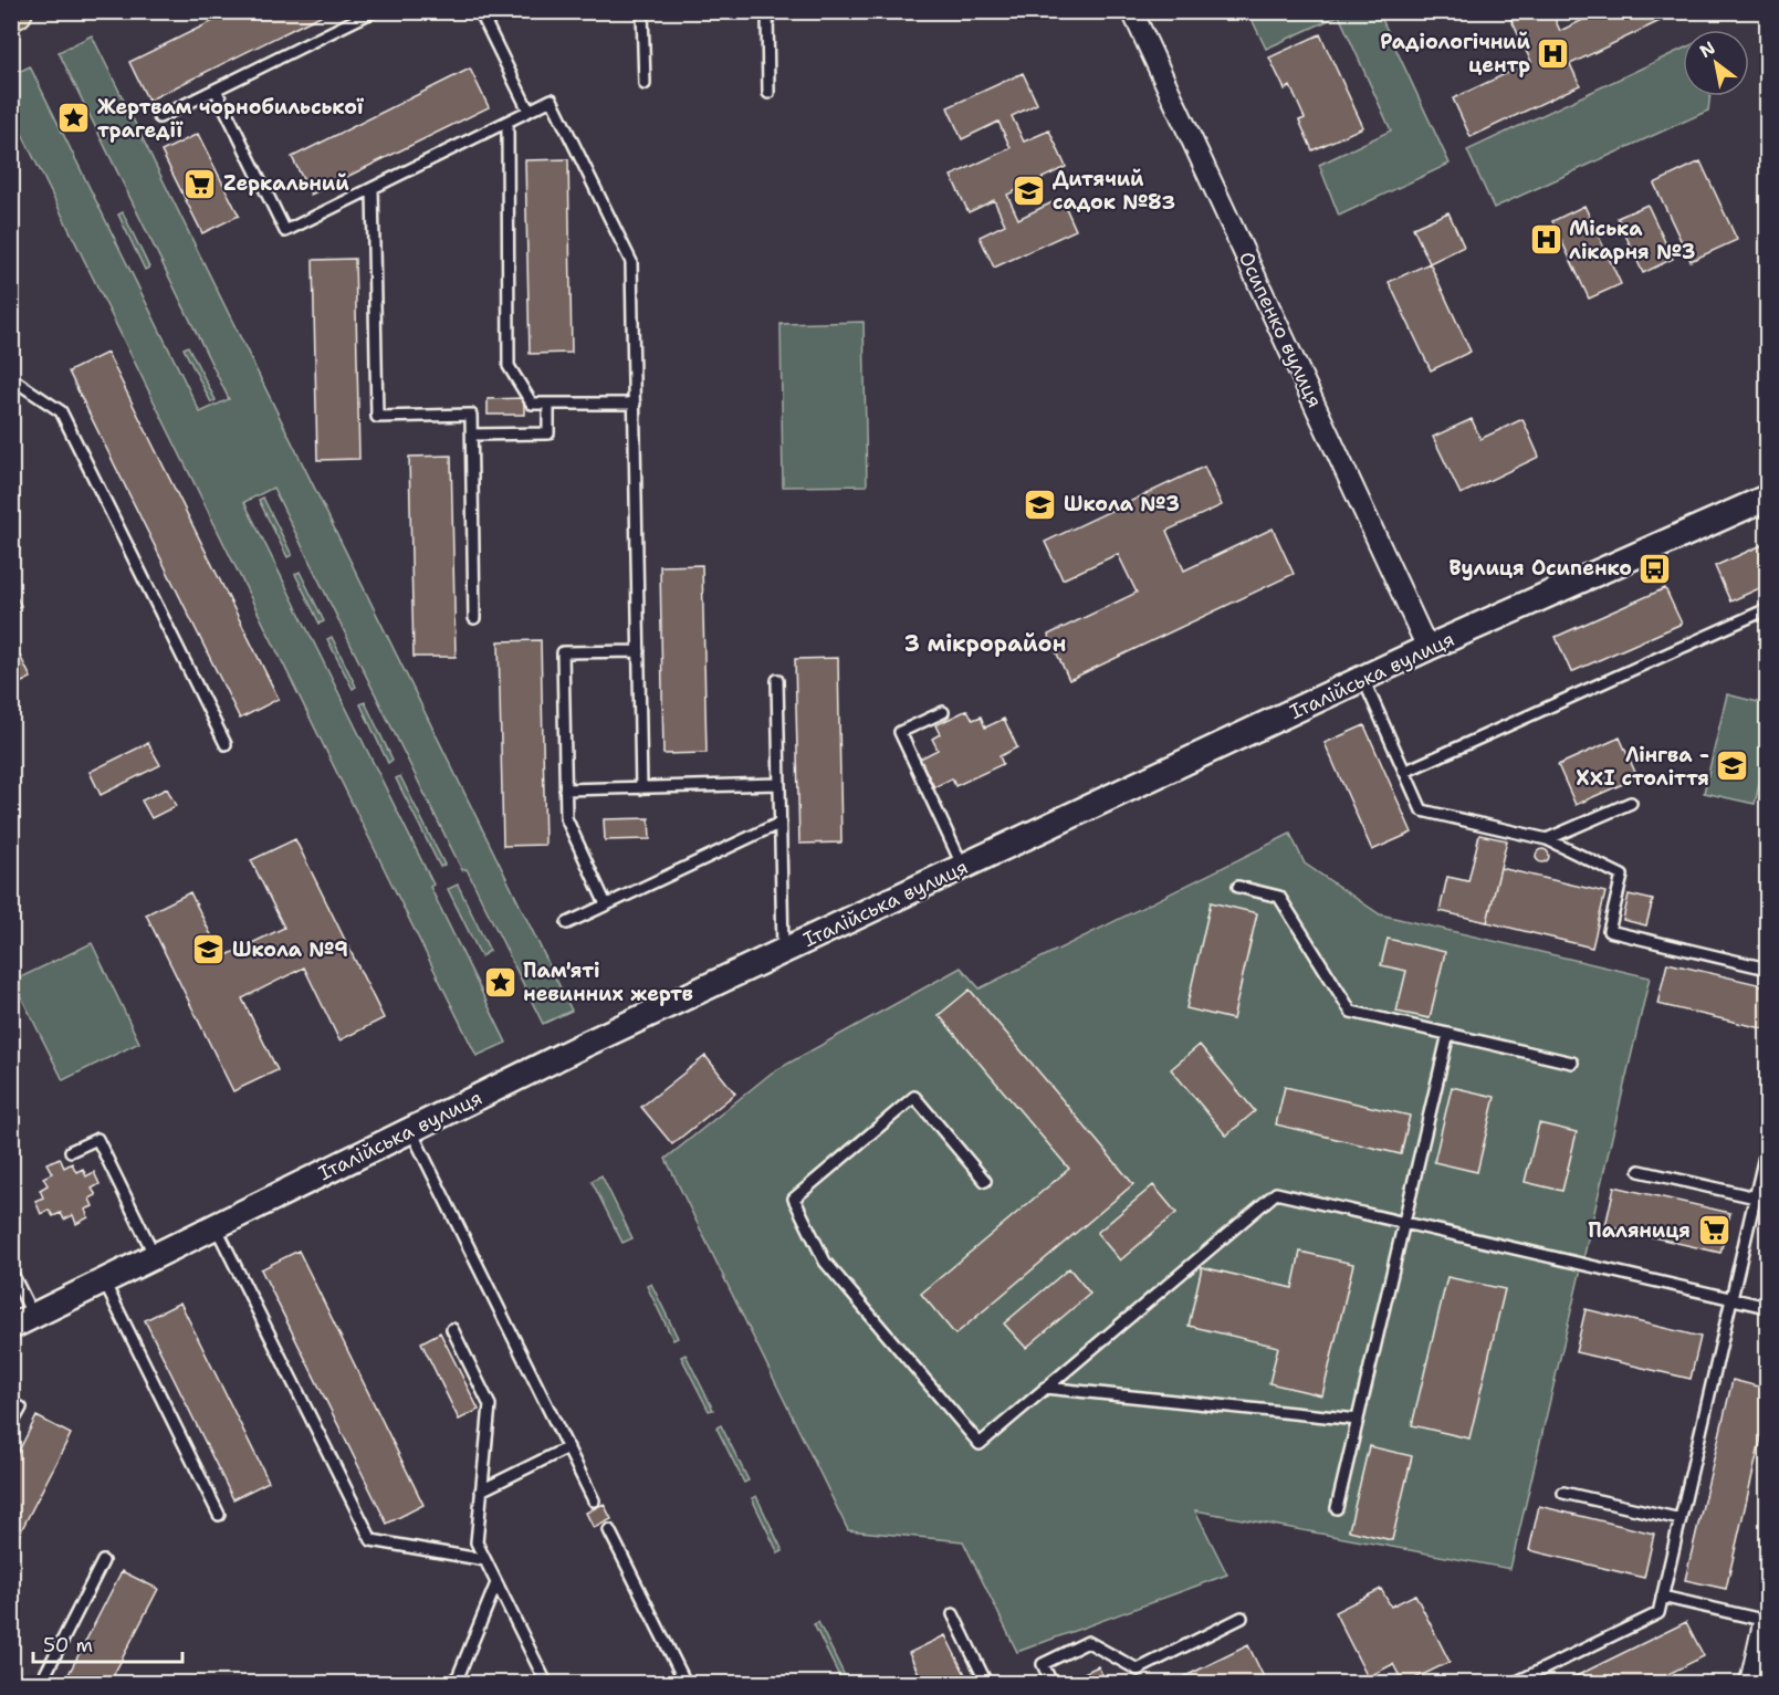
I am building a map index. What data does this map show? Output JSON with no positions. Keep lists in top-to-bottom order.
{
  "streets": {
    "street": ["Осипенко вулиця", "Італійська вулиця"]
  },
  "crossings": [
    ["Осипенко вулиця", "Італійська вулиця"]
  ],
  "districts": ["3 мікрорайон"],
  "places": {
    "hospital": ["Радіологічний центр", "Міська лікарня №3"],
    "place": ["Жертвам чорнобильської трагедії", "Пам'яті невинних жертв"],
    "supermarket": ["Zеркальний", "Паляниця"],
    "school or university": [
      "Дитячий садок №83",
      "Школа №3",
      "Лінгва - XXI століття",
      "Школа №9"
    ],
    "bus stop": ["Вулиця Осипенко"]
  },
  "scale_bar": "50 m",
  "north": "top left"
}
